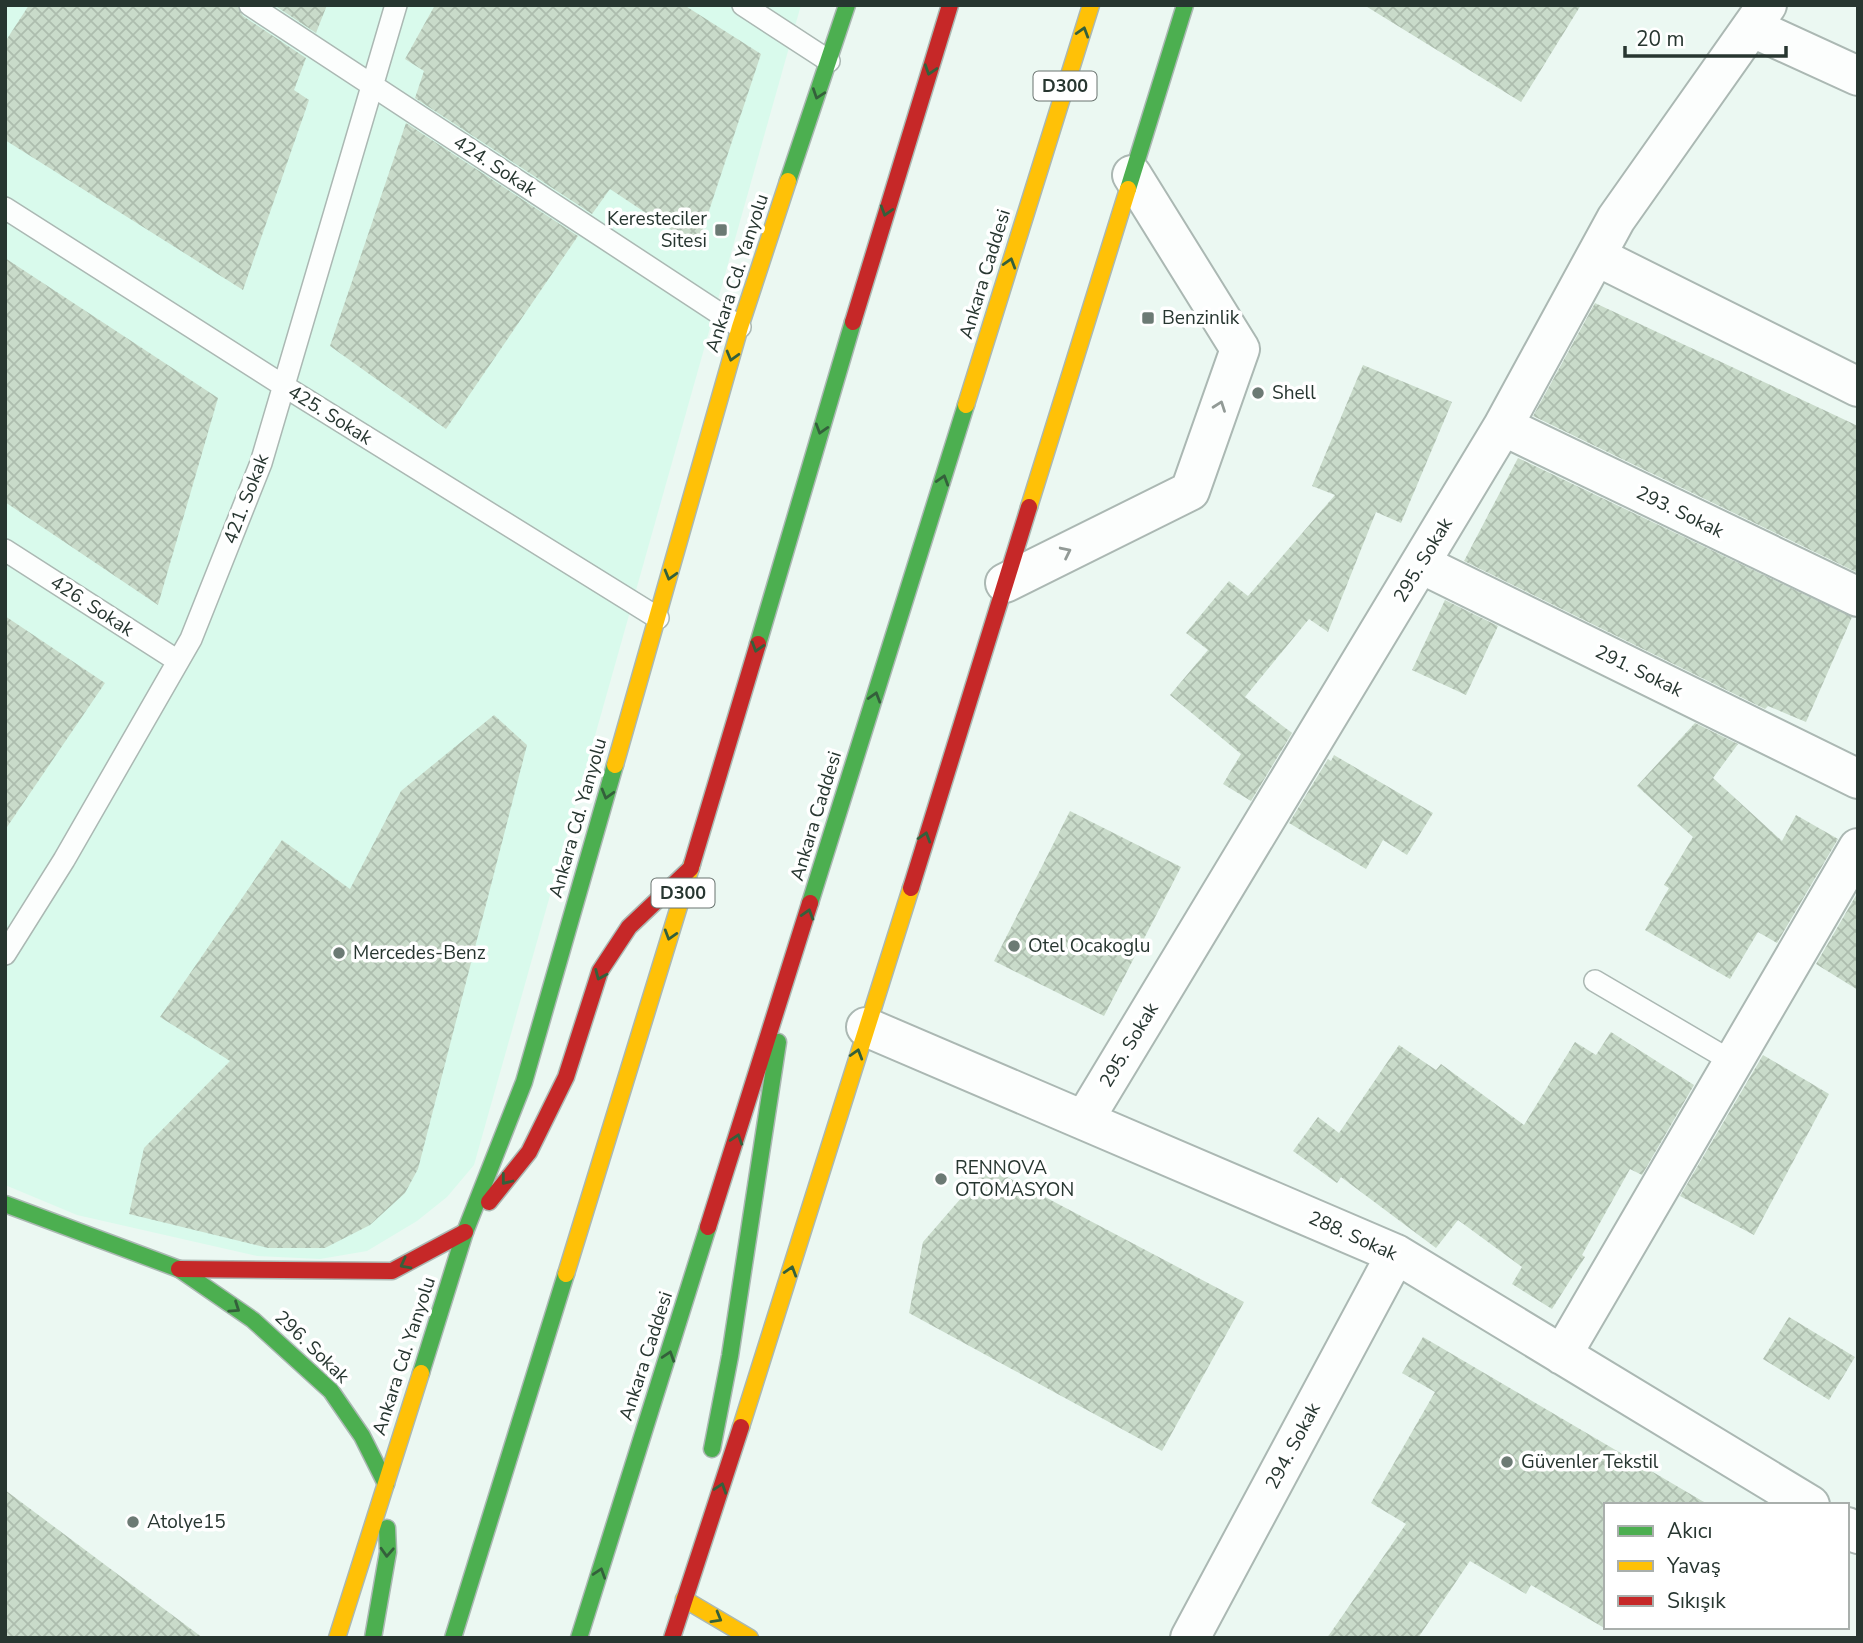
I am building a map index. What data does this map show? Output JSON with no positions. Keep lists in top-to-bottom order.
{
  "streets": {
    "main road": [
      "D300",
      "Ankara Cd. Yanyolu",
      "Ankara Caddesi",
      "296. Sokak"
    ],
    "street": [
      "293. Sokak",
      "295. Sokak",
      "291. Sokak",
      "288. Sokak",
      "294. Sokak"
    ],
    "lane": [
      "424. Sokak",
      "425. Sokak",
      "421. Sokak",
      "426. Sokak"
    ]
  },
  "crossings": [
    ["424. Sokak", "Ankara Cd. Yanyolu"],
    ["424. Sokak", "421. Sokak"],
    ["Ankara Cd. Yanyolu", "425. Sokak"],
    ["Ankara Cd. Yanyolu", "296. Sokak"],
    ["425. Sokak", "421. Sokak"],
    ["421. Sokak", "426. Sokak"],
    ["293. Sokak", "295. Sokak"],
    ["295. Sokak", "291. Sokak"],
    ["295. Sokak", "288. Sokak"],
    ["288. Sokak", "294. Sokak"]
  ],
  "places": {
    "transit": ["Keresteciler Sitesi", "Benzinlik"],
    "other": [
      "Shell",
      "Otel Ocakoglu",
      "Mercedes-Benz",
      "RENNOVA OTOMASYON",
      "Güvenler Tekstil",
      "Atolye15"
    ]
  },
  "legend": ["Akıcı", "Yavaş", "Sıkışık"],
  "scale_bar": "20 m"
}
